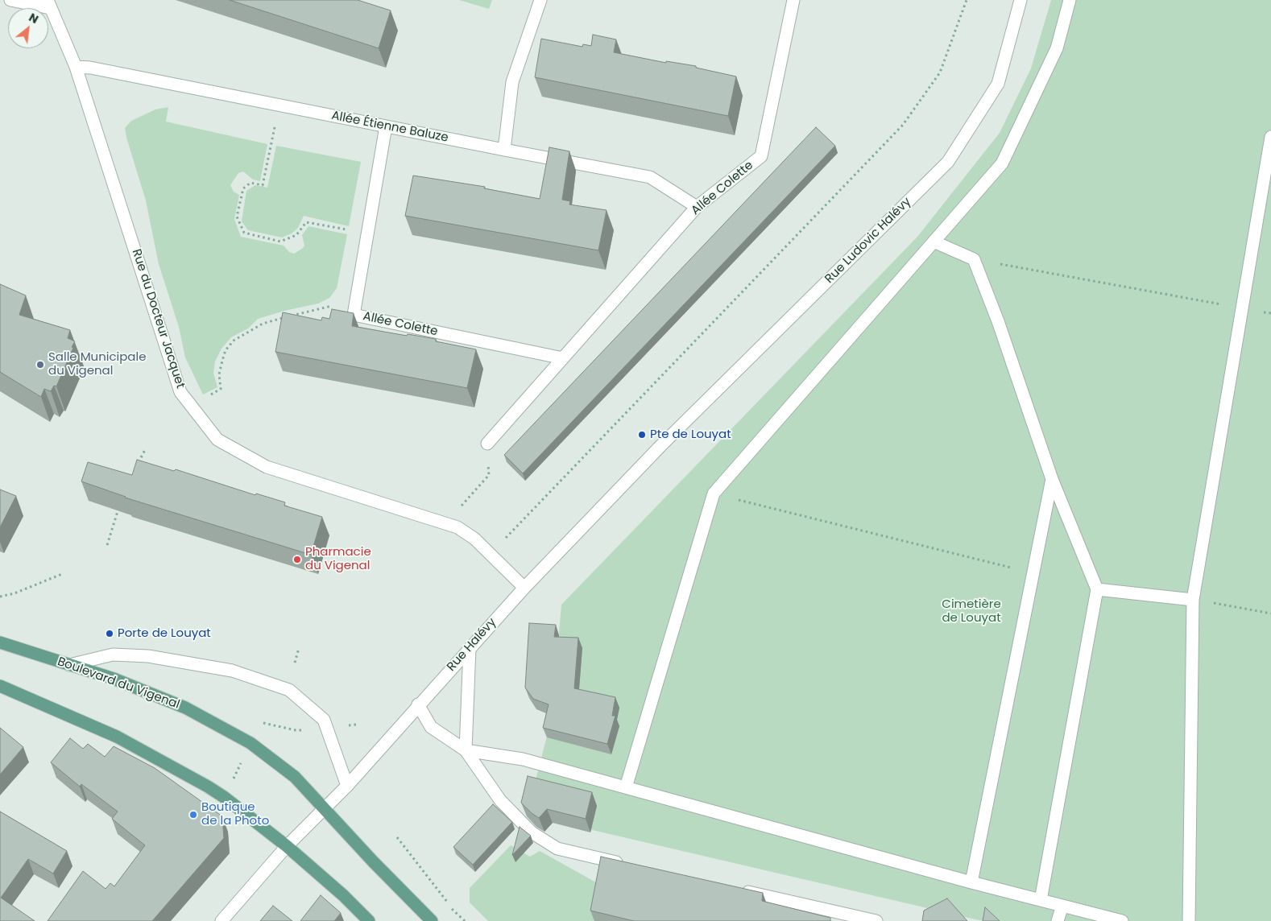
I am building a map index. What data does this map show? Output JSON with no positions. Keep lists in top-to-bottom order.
{
  "streets": {
    "main road": ["Boulevard du Vigenal"],
    "street": [
      "Allée Étienne Baluze",
      "Allée Colette",
      "Rue Ludovic Halévy",
      "Rue du Docteur Jacquet",
      "Rue Halévy"
    ]
  },
  "crossings": [
    ["Allée Étienne Baluze", "Allée Colette"],
    ["Allée Étienne Baluze", "Rue du Docteur Jacquet"],
    ["Rue Ludovic Halévy", "Rue Halévy"],
    ["Rue du Docteur Jacquet", "Rue Halévy"],
    ["Rue Halévy", "Boulevard du Vigenal"]
  ],
  "parks": ["Cimetière de Louyat"],
  "places": [
    "Salle Municipale du Vigenal",
    "Pte de Louyat",
    "Pharmacie du Vigenal",
    "Porte de Louyat",
    "Boutique de la Photo"
  ],
  "north": "top right"
}
